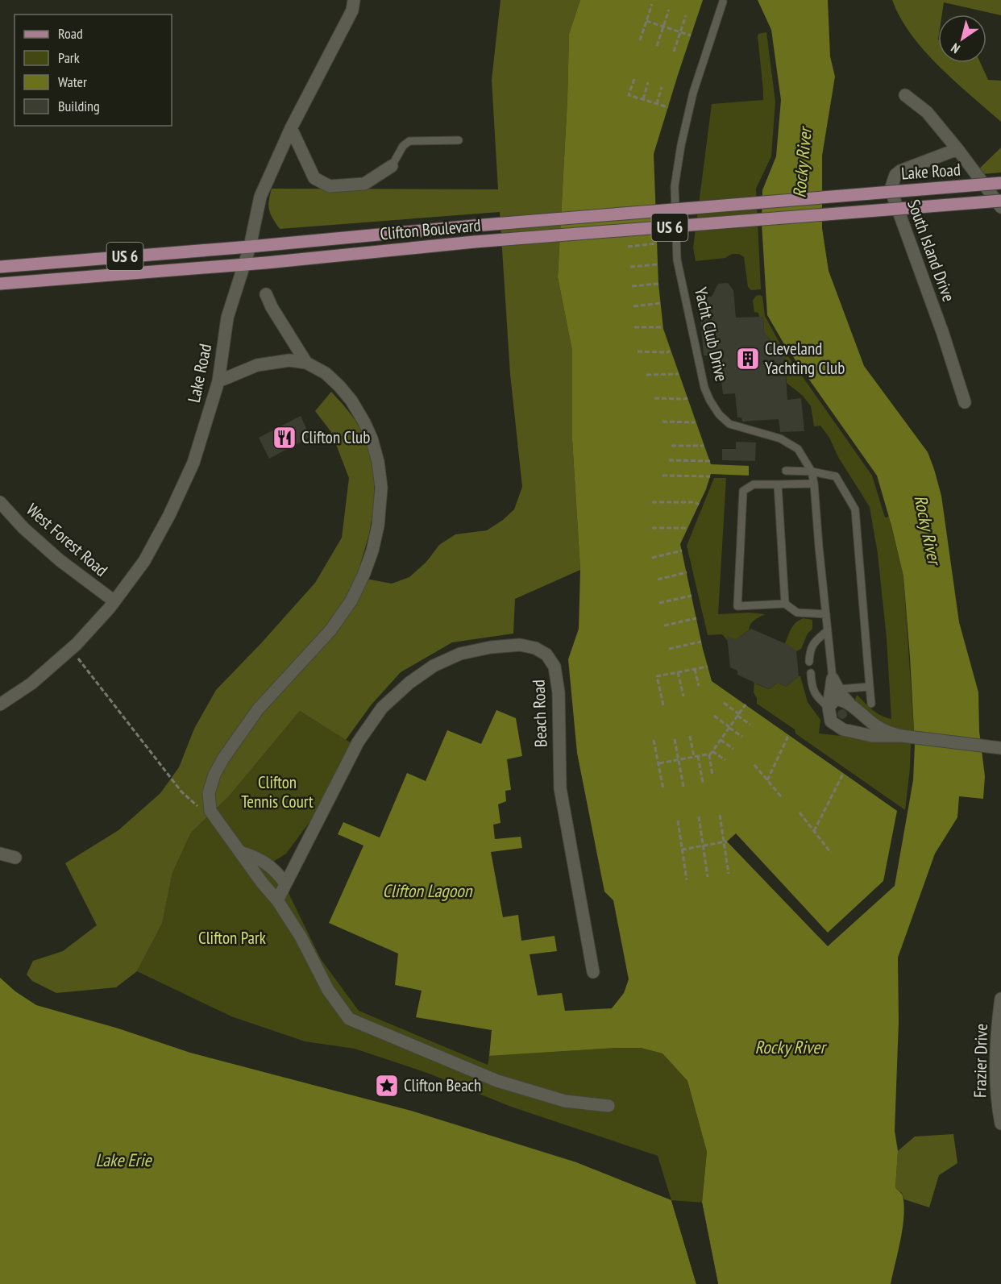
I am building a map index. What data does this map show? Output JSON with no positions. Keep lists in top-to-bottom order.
{
  "streets": {
    "main road": ["Lake Road", "US 6", "Clifton Boulevard"],
    "street": [
      "South Island Drive",
      "Yacht Club Drive",
      "West Forest Road",
      "Beach Road",
      "Frazier Drive"
    ]
  },
  "crossings": [
    ["Lake Road", "Clifton Boulevard"],
    ["Lake Road", "West Forest Road"]
  ],
  "water": ["Rocky River", "Clifton Lagoon", "Lake Erie"],
  "parks": ["Clifton Tennis Court", "Clifton Park"],
  "places": {
    "building": ["Cleveland Yachting Club"],
    "restaurant": ["Clifton Club"],
    "place": ["Clifton Beach"]
  },
  "legend": [
    "Road",
    "Park",
    "Water",
    "Building"
  ],
  "north": "bottom left"
}
